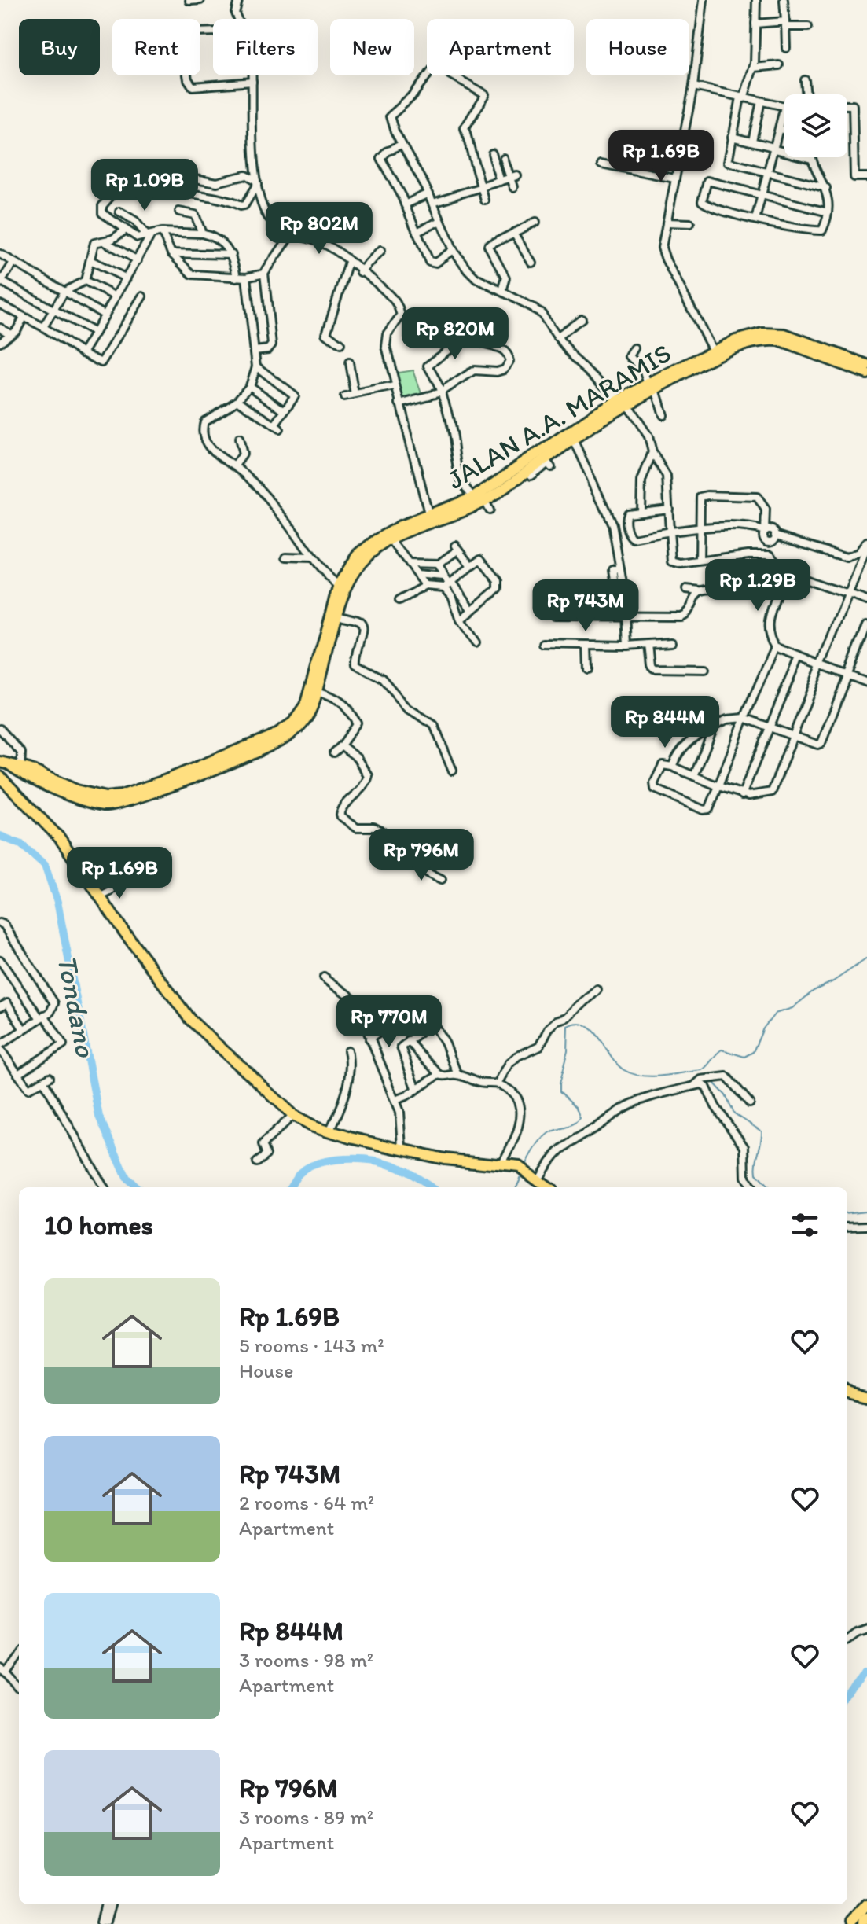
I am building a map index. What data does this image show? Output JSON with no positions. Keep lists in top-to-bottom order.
{
  "streets": {
    "highway": ["JALAN A.A. MARAMIS"]
  },
  "water": ["Tondano"],
  "page": {
    "chip": [
      "Buy",
      "Rent",
      "Filters",
      "New",
      "Apartment",
      "House"
    ],
    "price": [
      "Rp 1.69B",
      "Rp 1.09B",
      "Rp 802M",
      "Rp 820M",
      "Rp 1.29B",
      "Rp 743M",
      "Rp 844M",
      "Rp 796M",
      "Rp 1.69B",
      "Rp 770M"
    ],
    "heading": "10 homes",
    "list": [
      {
        "name": "Rp 1.69B",
        "note": "5 rooms · 143 m² · House"
      },
      {
        "name": "Rp 743M",
        "note": "2 rooms · 64 m² · Apartment"
      },
      {
        "name": "Rp 844M",
        "note": "3 rooms · 98 m² · Apartment"
      },
      {
        "name": "Rp 796M",
        "note": "3 rooms · 89 m² · Apartment"
      }
    ]
  }
}
